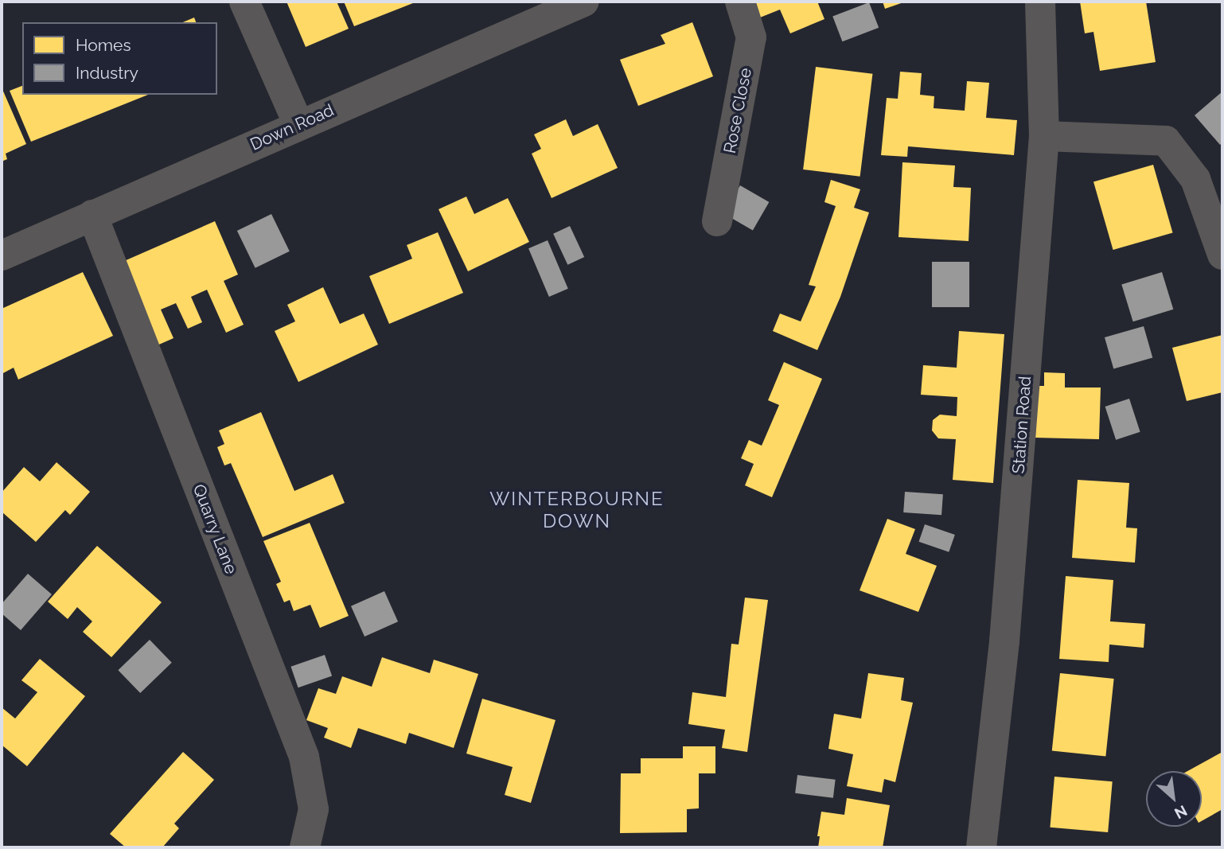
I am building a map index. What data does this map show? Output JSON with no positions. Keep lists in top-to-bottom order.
{
  "streets": {
    "street": [
      "Rose Close",
      "Down Road",
      "Station Road",
      "Quarry Lane"
    ]
  },
  "crossings": [
    ["Down Road", "Quarry Lane"]
  ],
  "districts": ["WINTERBOURNE DOWN"],
  "legend": ["Homes", "Industry"],
  "north": "bottom right"
}
